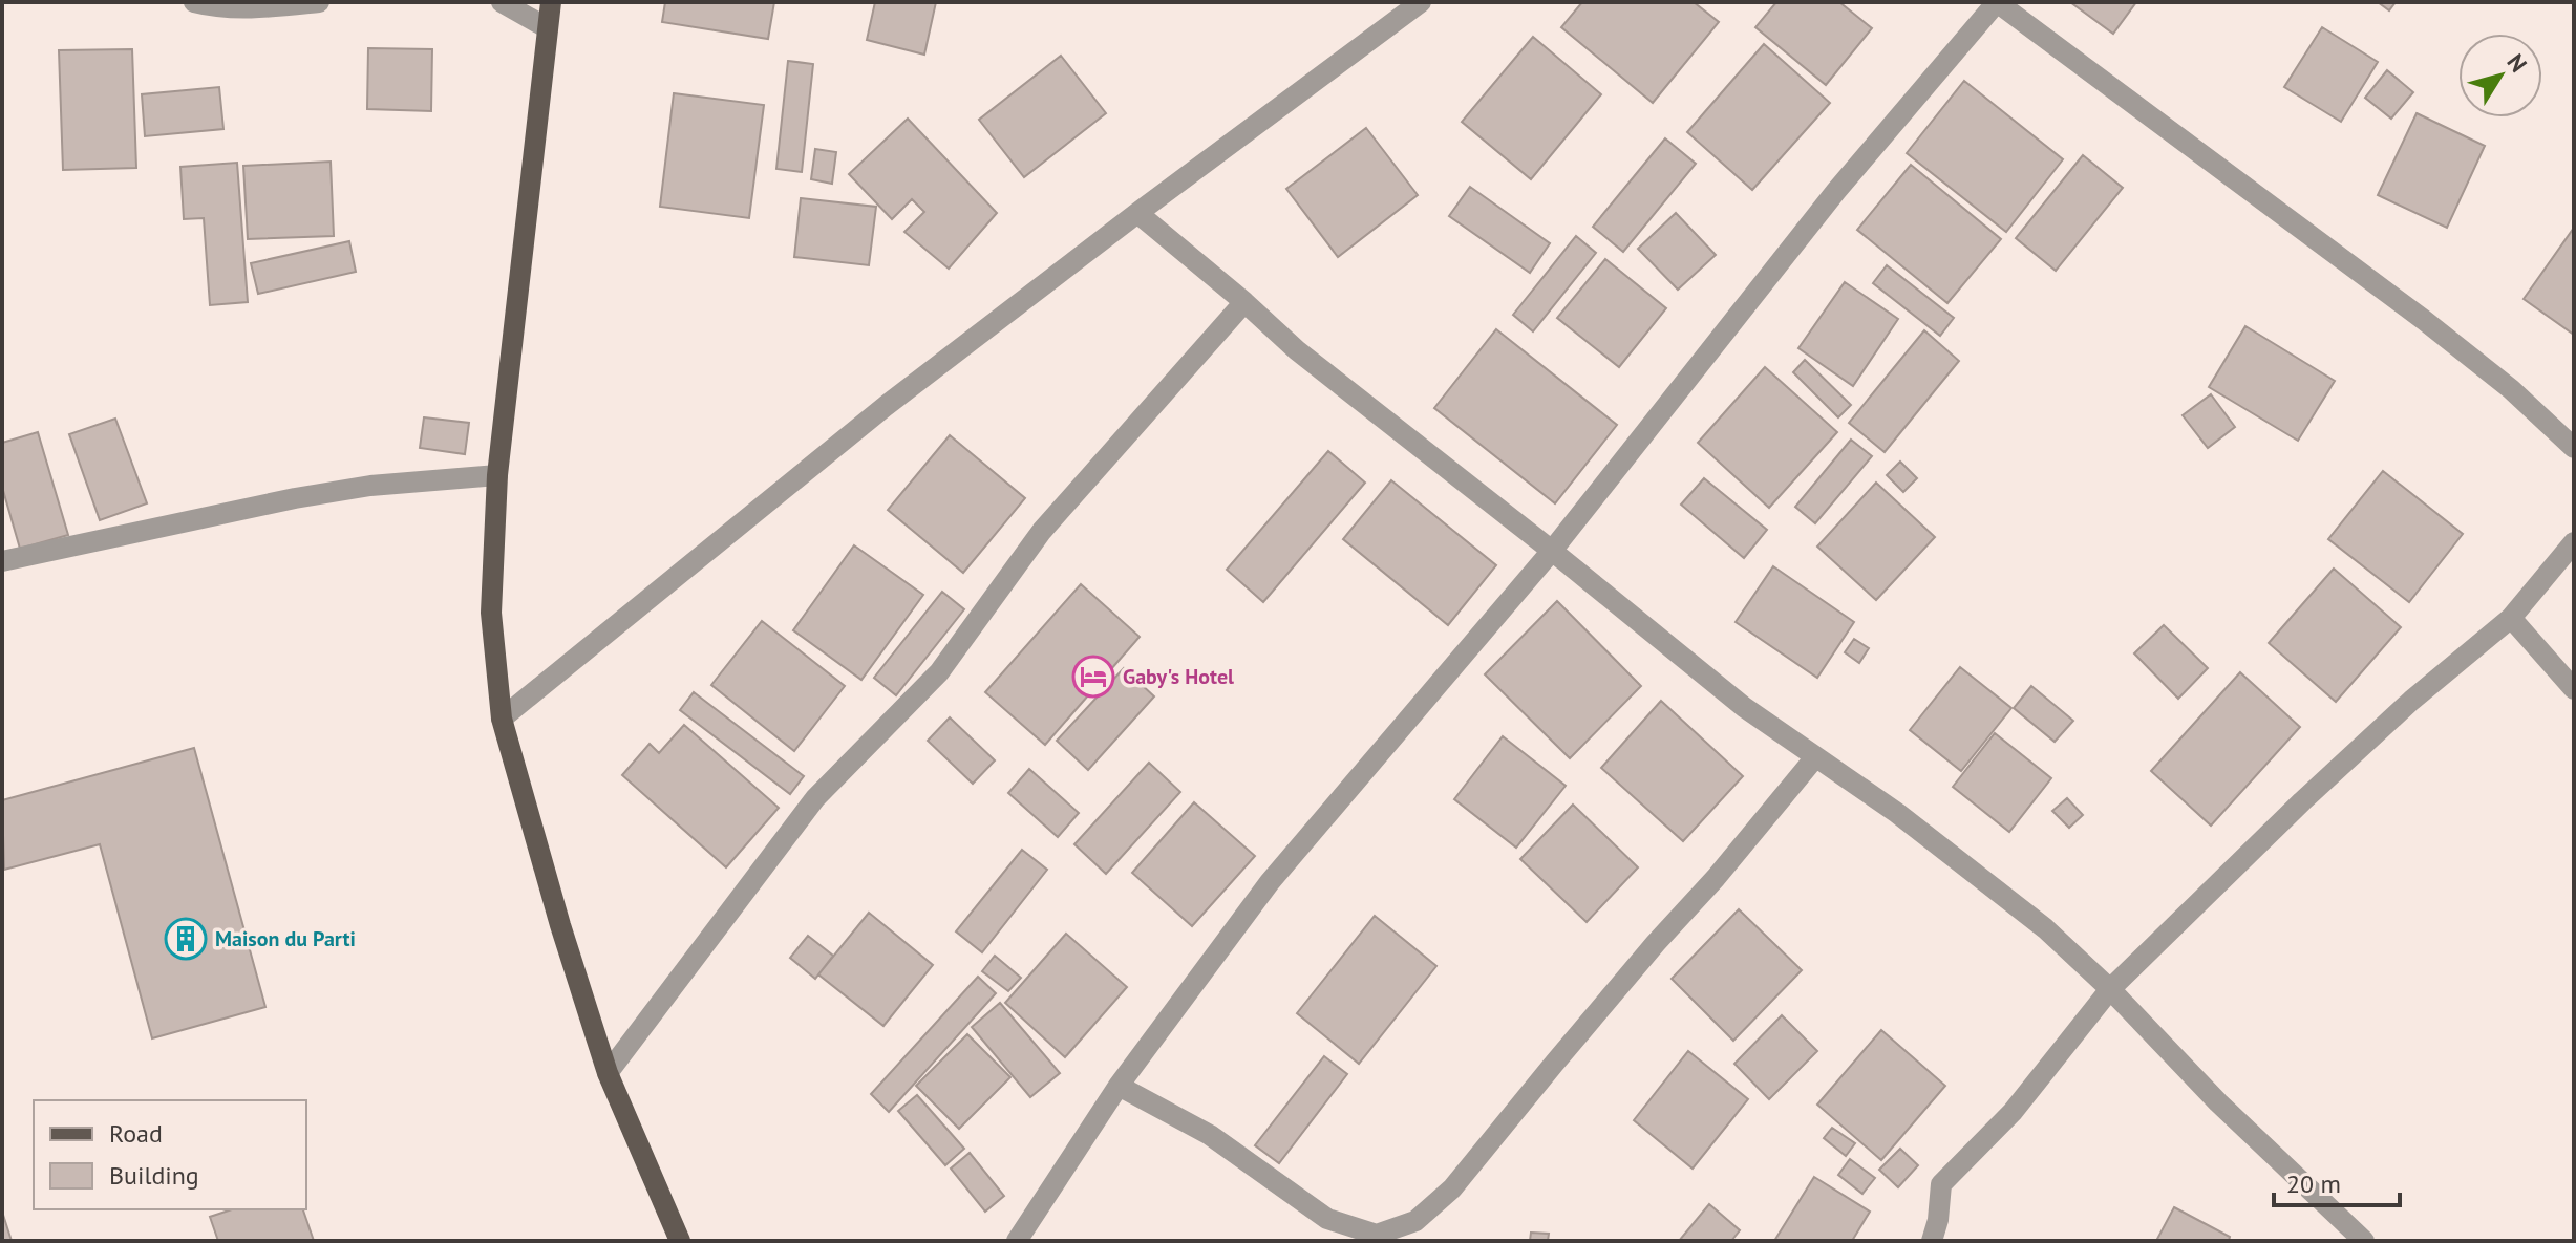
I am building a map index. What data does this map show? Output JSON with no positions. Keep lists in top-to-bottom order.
{
  "places": {
    "hotel": ["Gaby's Hotel"],
    "building": ["Maison du Parti"]
  },
  "legend": ["Road", "Building"],
  "scale_bar": "20 m",
  "north": "top right"
}
